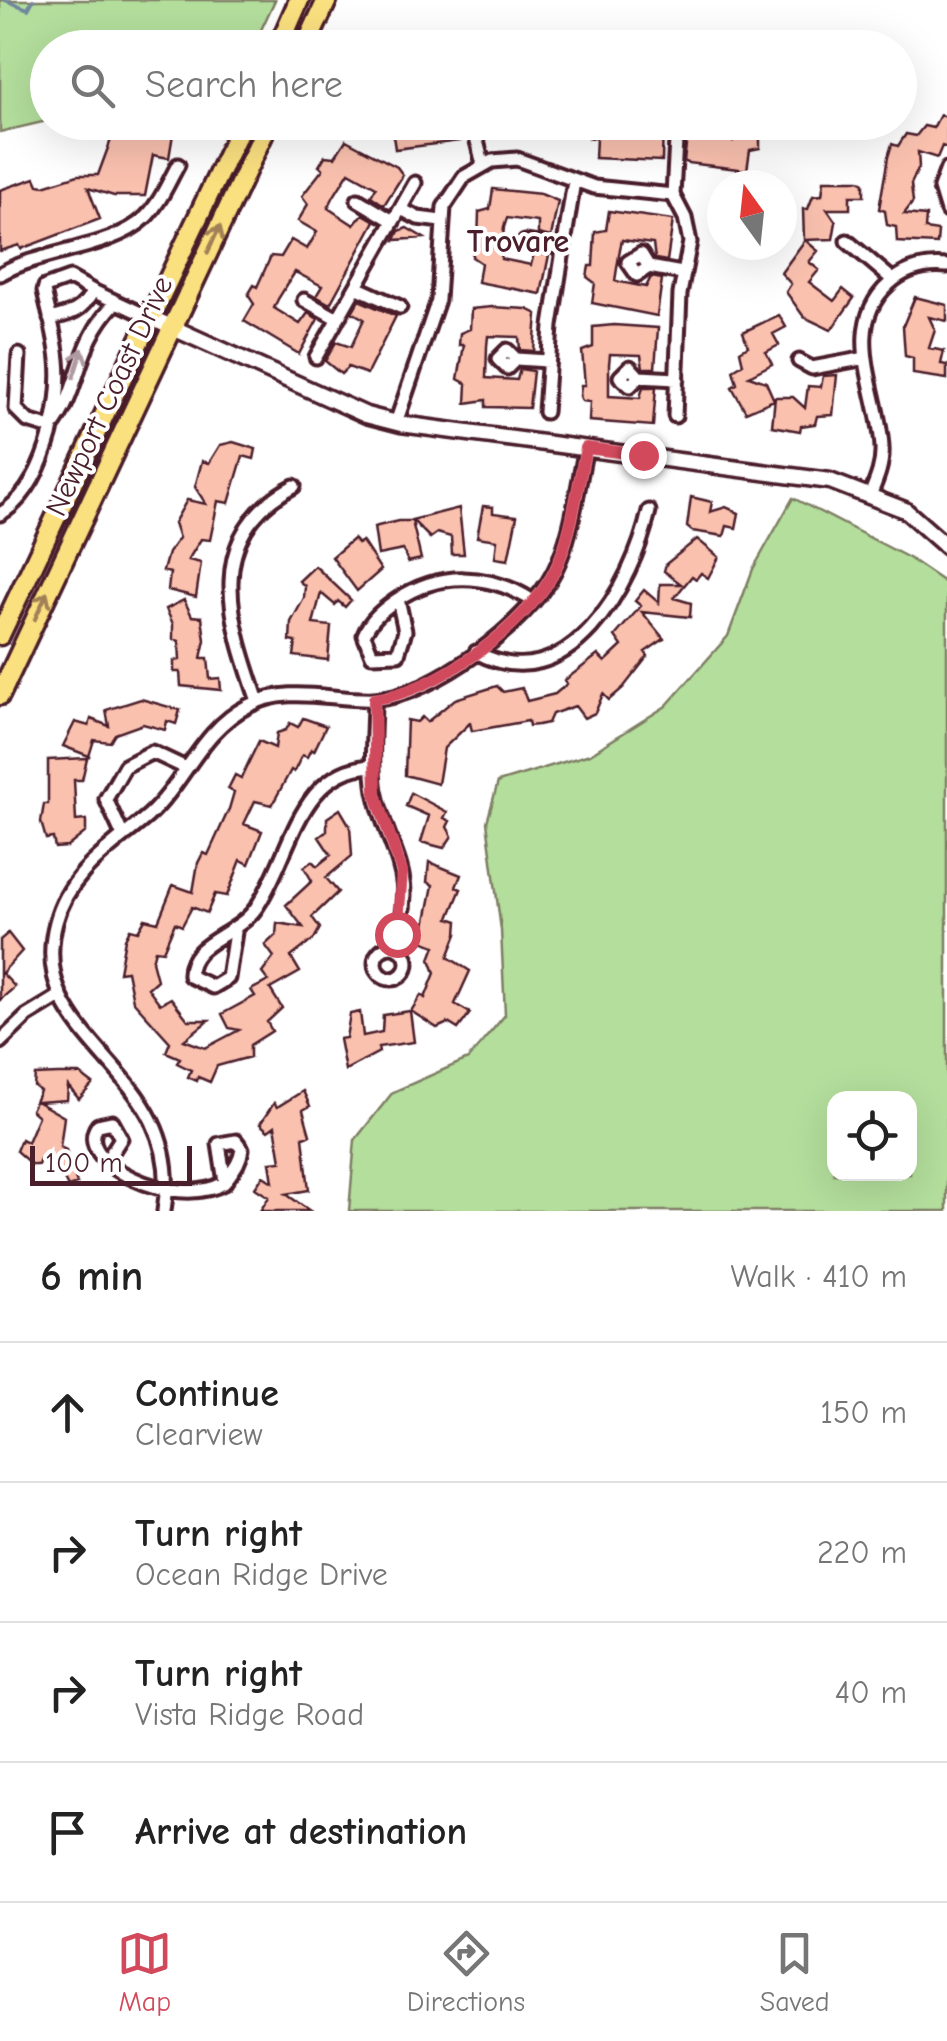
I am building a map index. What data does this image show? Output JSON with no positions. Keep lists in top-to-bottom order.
{
  "streets": {
    "main road": ["Newport Coast Drive"]
  },
  "districts": ["Trovare"],
  "scale_bar": "100 m",
  "north": "top",
  "page": {
    "search": "Search here",
    "scale": "100 m",
    "heading": ["6 min", "Walk · 410 m"],
    "list": [
      ["Continue", "Clearview", "150 m"],
      ["Turn right", "Ocean Ridge Drive", "220 m"],
      ["Turn right", "Vista Ridge Road", "40 m"],
      "Arrive at destination"
    ],
    "nav": ["Map", "Directions", "Saved"]
  }
}
